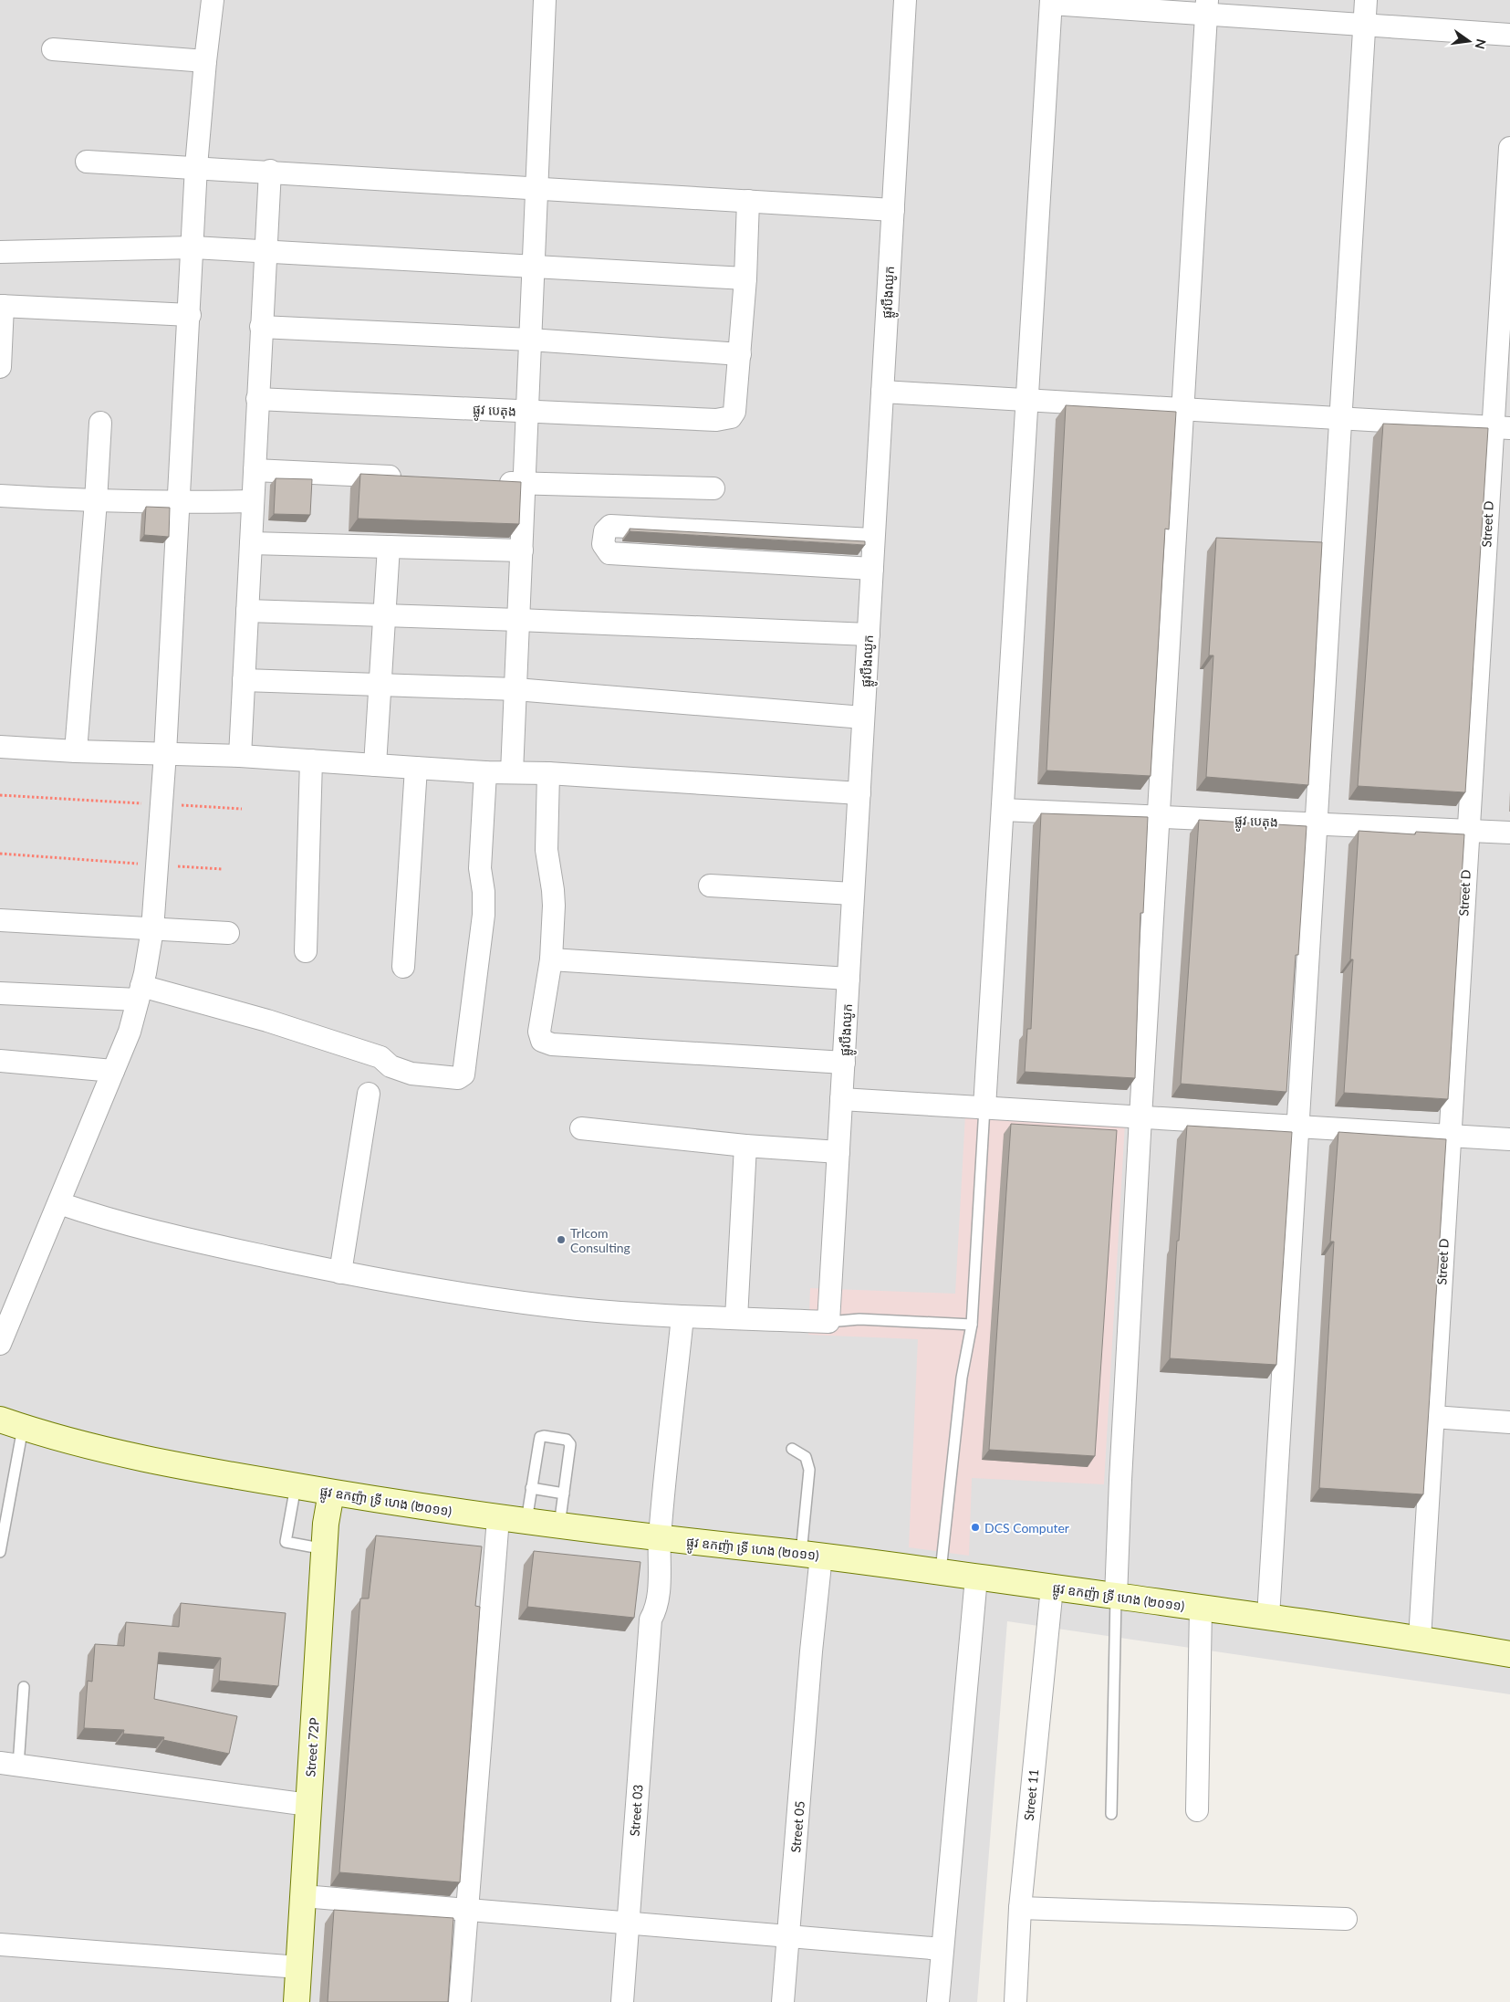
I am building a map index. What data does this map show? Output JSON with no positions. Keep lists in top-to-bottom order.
{
  "streets": {
    "main road": ["ផ្លូវ ឧកញ៉ា ទ្រី ហេង (២០១១)", "Street 72P"],
    "street": [
      "ផ្លូវបឹងឈូក",
      "ផ្លូវ បេតុង",
      "Street D",
      "Street 11",
      "Street 03",
      "Street 05"
    ]
  },
  "crossings": [
    ["ផ្លូវ បេតុង", "Street D"],
    ["Street D", "ផ្លូវ ឧកញ៉ា ទ្រី ហេង (២០១១)"],
    ["ផ្លូវ ឧកញ៉ា ទ្រី ហេង (២០១១)", "Street 72P"],
    ["ផ្លូវ ឧកញ៉ា ទ្រី ហេង (២០១១)", "Street 11"],
    ["ផ្លូវ ឧកញ៉ា ទ្រី ហេង (២០១១)", "Street 03"],
    ["ផ្លូវ ឧកញ៉ា ទ្រី ហេង (២០១១)", "Street 05"]
  ],
  "places": ["TrIcom Consulting", "DCS Computer"],
  "north": "right"
}
